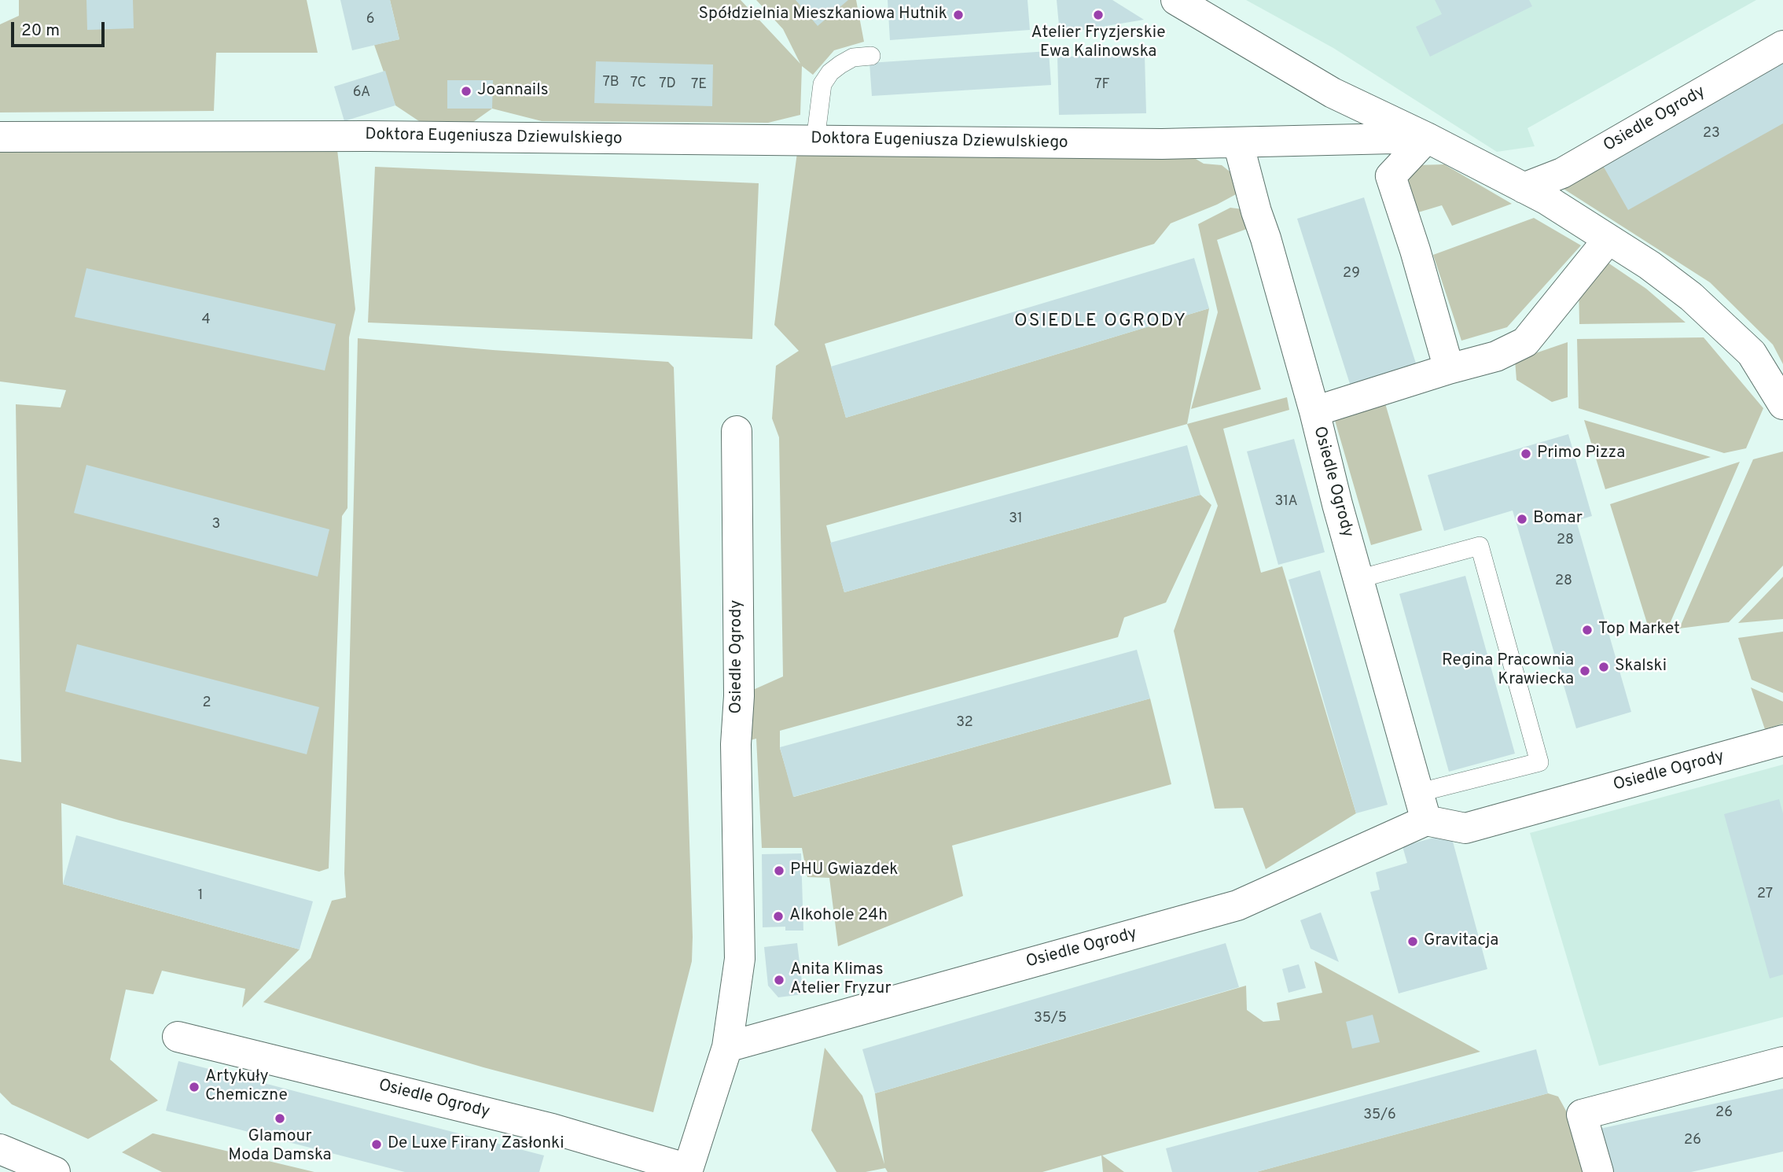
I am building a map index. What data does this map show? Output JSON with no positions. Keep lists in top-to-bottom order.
{
  "streets": {
    "street": ["Osiedle Ogrody", "Doktora Eugeniusza Dziewulskiego"]
  },
  "crossings": [
    ["Osiedle Ogrody", "Doktora Eugeniusza Dziewulskiego"]
  ],
  "districts": ["OSIEDLE OGRODY"],
  "places": [
    "Spółdzielnia Mieszkaniowa Hutnik",
    "Atelier Fryzjerskie Ewa Kalinowska",
    "Joannails",
    "Primo Pizza",
    "Bomar",
    "Top Market",
    "Skalski",
    "Regina Pracownia Krawiecka",
    "PHU Gwiazdek",
    "Alkohole 24h",
    "Gravitacja",
    "Anita Klimas Atelier Fryzur",
    "Artykuły Chemiczne",
    "Glamour Moda Damska",
    "De Luxe Firany Zasłonki"
  ],
  "house_numbers": [
    "6",
    "7B",
    "7C",
    "7D",
    "7E",
    "7F",
    "6A",
    "23",
    "29",
    "4",
    "31A",
    "31",
    "3",
    "28",
    "28",
    "2",
    "32",
    "27",
    "1",
    "35/5",
    "26",
    "35/6",
    "26"
  ],
  "scale_bar": "20 m"
}
